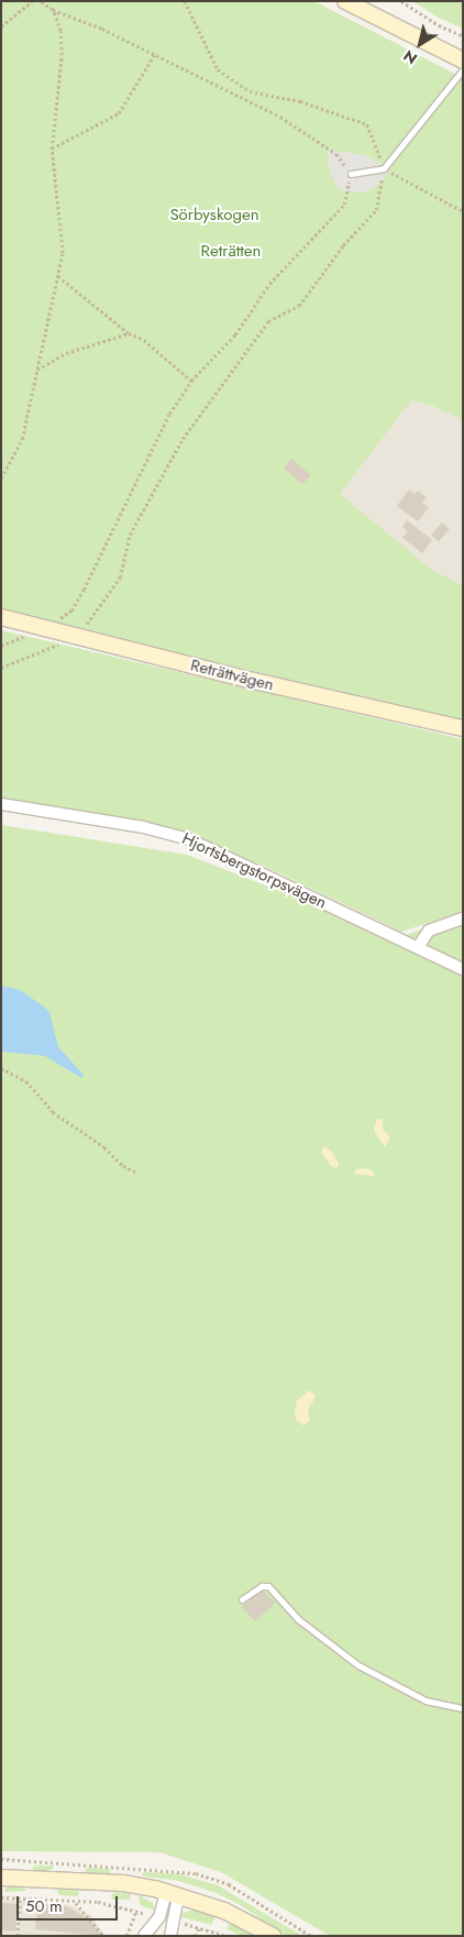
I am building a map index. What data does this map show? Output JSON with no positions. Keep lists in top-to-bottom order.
{
  "streets": {
    "street": ["Reträttvägen", "Hjortsbergstorpsvägen"]
  },
  "parks": ["Sörbyskogen", "Reträtten"],
  "scale_bar": "50 m",
  "north": "bottom left"
}
